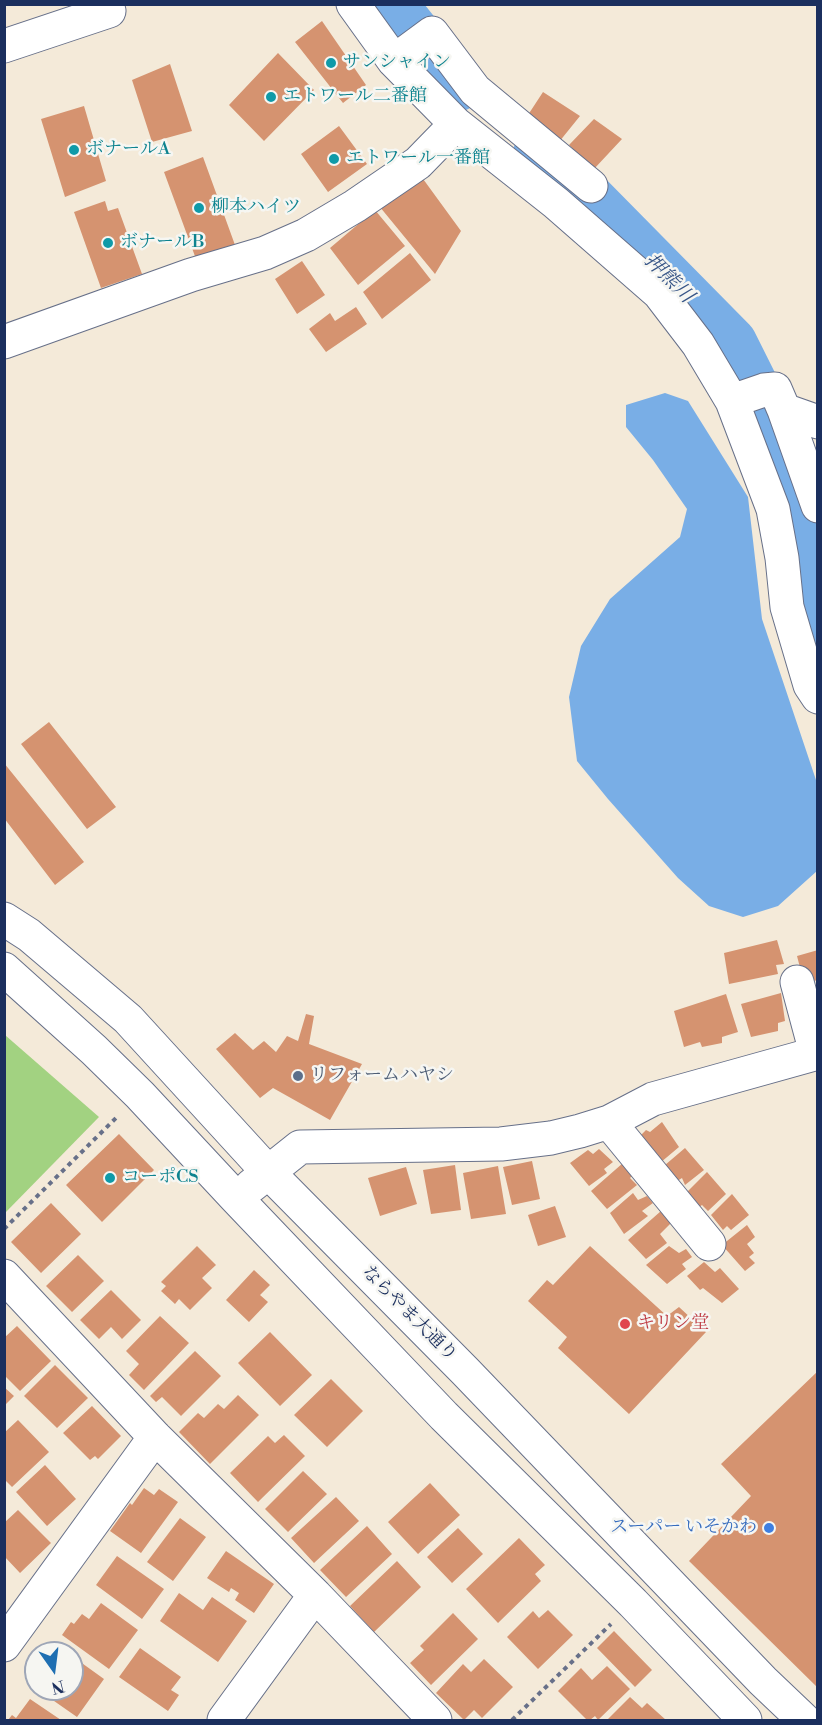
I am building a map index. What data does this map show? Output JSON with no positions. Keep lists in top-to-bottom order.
{
  "streets": {
    "street": ["ならやま大通り"]
  },
  "water": ["押熊川"],
  "places": [
    "サンシャイン",
    "エトワール二番館",
    "ボナールA",
    "エトワール一番館",
    "柳本ハイツ",
    "ボナールB",
    "リフォームハヤシ",
    "コーポCS",
    "キリン堂",
    "スーパー いそかわ"
  ],
  "north": "bottom"
}
